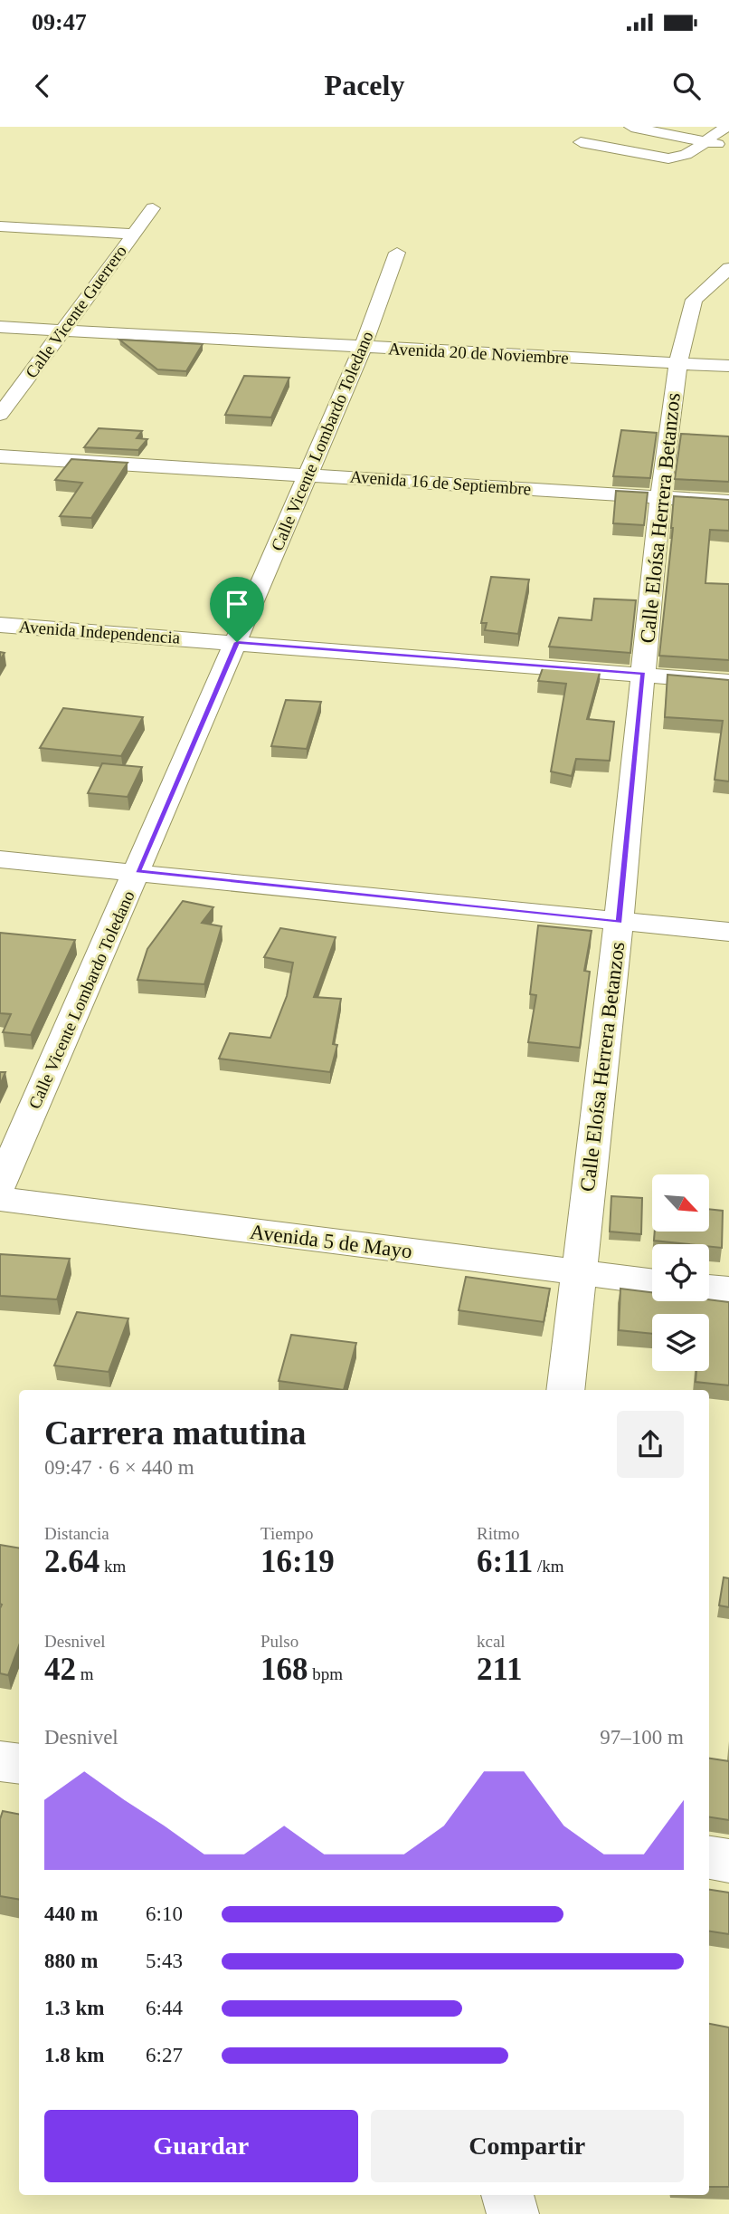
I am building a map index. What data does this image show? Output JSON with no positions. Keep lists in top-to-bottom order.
{
  "streets": {
    "street": [
      "Calle Vicente Guerrero",
      "Avenida 20 de Noviembre",
      "Calle Vicente Lombardo Toledano",
      "Avenida 16 de Septiembre",
      "Calle Eloísa Herrera Betanzos",
      "Avenida Independencia",
      "Avenida 5 de Mayo"
    ]
  },
  "crossings": [
    ["Calle Vicente Guerrero", "Avenida 20 de Noviembre"],
    ["Avenida 20 de Noviembre", "Calle Vicente Lombardo Toledano"],
    ["Avenida 20 de Noviembre", "Calle Eloísa Herrera Betanzos"],
    ["Calle Vicente Lombardo Toledano", "Avenida 16 de Septiembre"],
    ["Calle Vicente Lombardo Toledano", "Avenida Independencia"],
    ["Avenida 16 de Septiembre", "Calle Eloísa Herrera Betanzos"],
    ["Calle Eloísa Herrera Betanzos", "Avenida Independencia"],
    ["Calle Eloísa Herrera Betanzos", "Avenida 5 de Mayo"]
  ],
  "north": "bottom right",
  "page": {
    "status": "09:47",
    "header": "Pacely",
    "heading": ["Carrera matutina", "09:47 · 6 × 440 m"],
    "stats": [
      ["Distancia", "2.64 km"],
      ["Tiempo", "16:19"],
      ["Ritmo", "6:11 /km"],
      ["Desnivel", "42 m"],
      ["Pulso", "168 bpm"],
      ["kcal", "211"]
    ],
    "chart": ["Desnivel", "97–100 m"],
    "list": [
      {
        "name": "440 m",
        "note": "6:10"
      },
      {
        "name": "880 m",
        "note": "5:43"
      },
      {
        "name": "1.3 km",
        "note": "6:44"
      },
      {
        "name": "1.8 km",
        "note": "6:27"
      }
    ],
    "buttons": ["Guardar", "Compartir"]
  }
}
